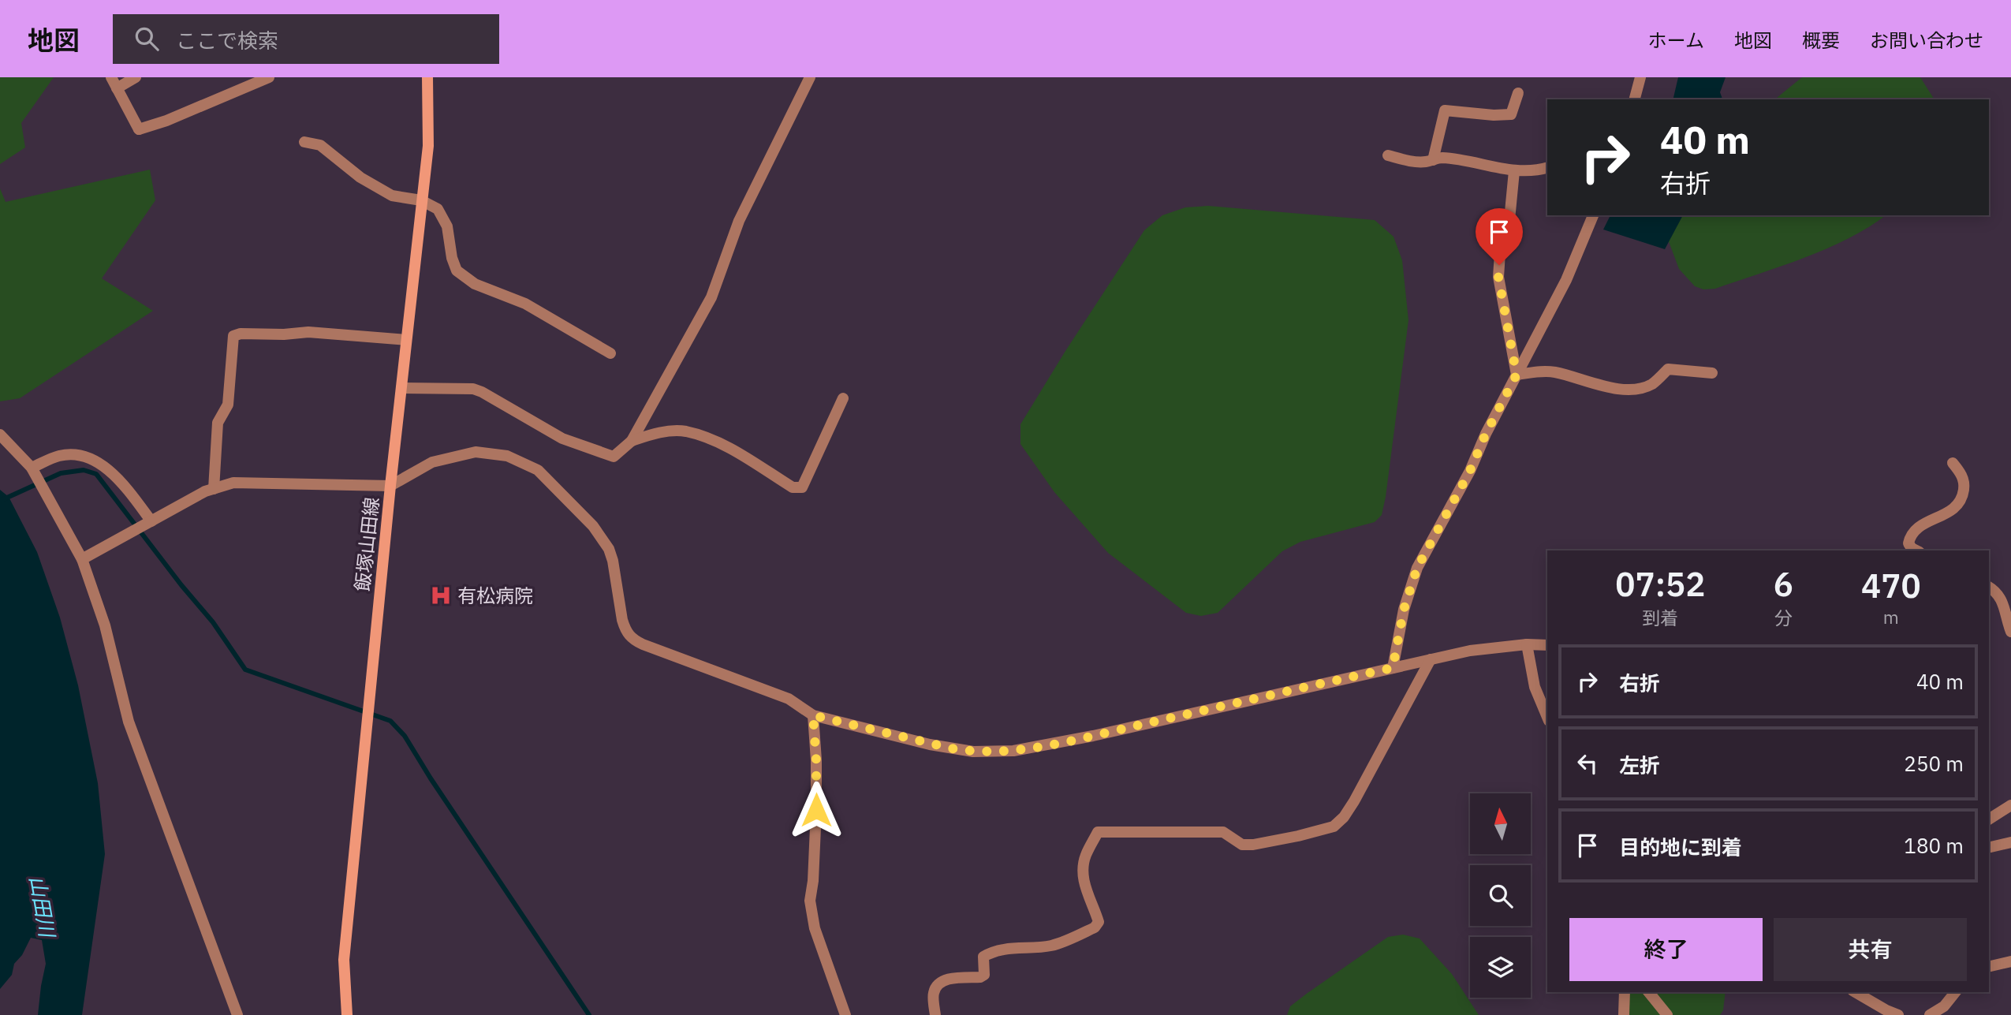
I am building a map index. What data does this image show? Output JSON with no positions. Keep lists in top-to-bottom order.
{
  "streets": {
    "main road": ["飯塚山田線"]
  },
  "water": ["山田川"],
  "places": {
    "hospital": ["有松病院"]
  },
  "north": "top",
  "page": {
    "header": "地図",
    "search": "ここで検索",
    "nav": [
      "ホーム",
      "地図",
      "概要",
      "お問い合わせ"
    ],
    "turn": ["40 m", "右折"],
    "eta": [
      "07:52",
      "到着",
      "6",
      "分",
      "470",
      "m"
    ],
    "list": [
      {
        "name": "右折",
        "value": "40 m"
      },
      {
        "name": "左折",
        "value": "250 m"
      },
      {
        "name": "目的地に到着",
        "value": "180 m"
      }
    ],
    "buttons": ["終了", "共有"]
  }
}
